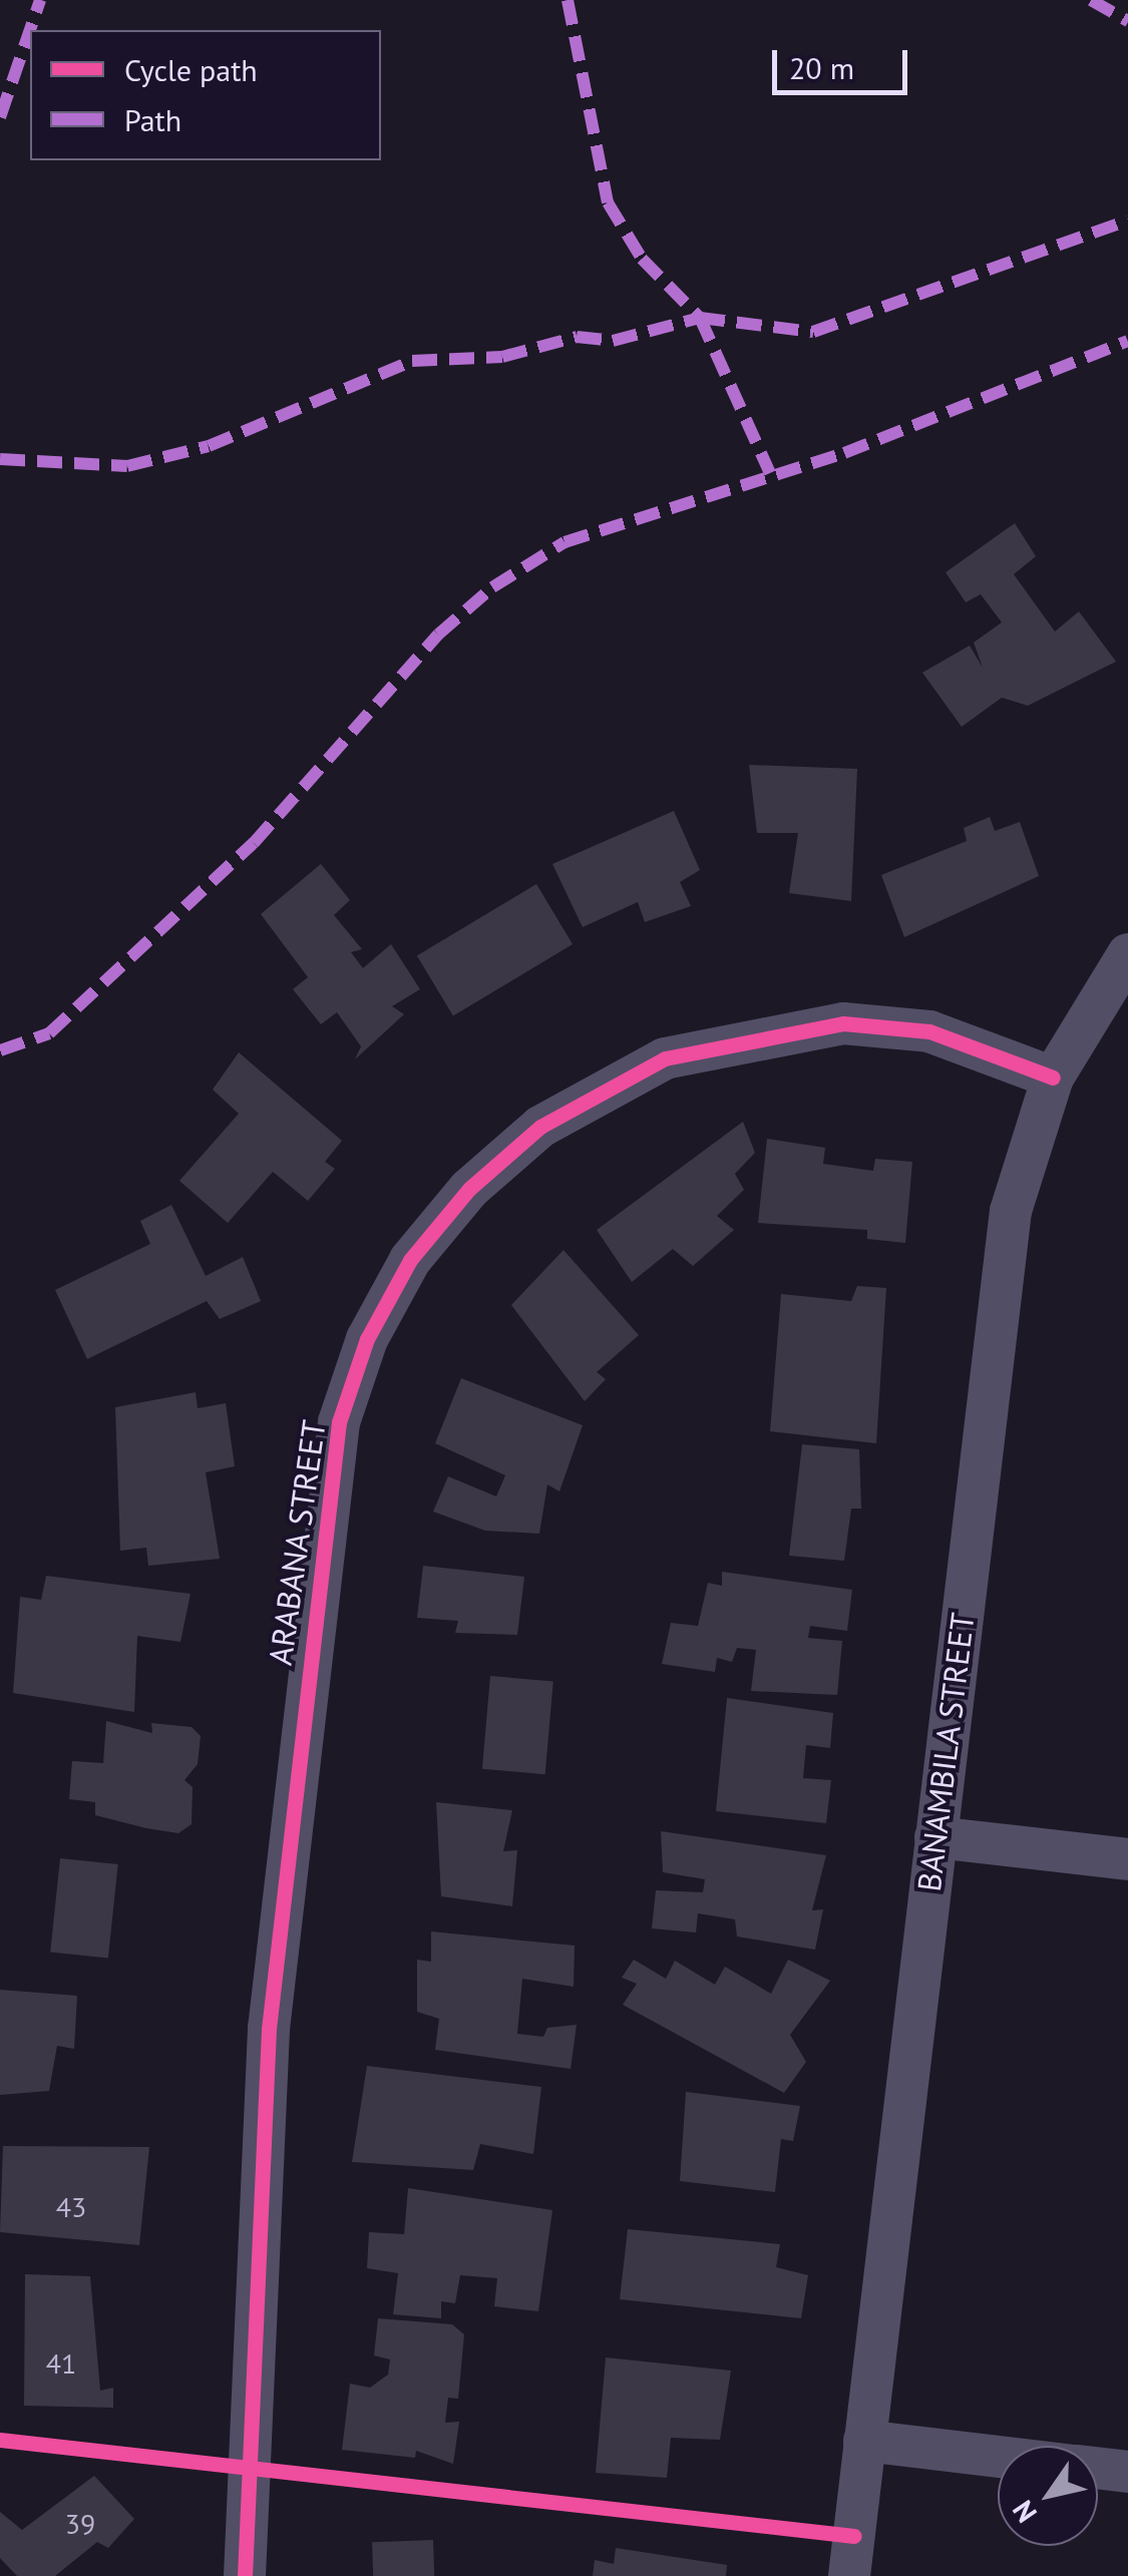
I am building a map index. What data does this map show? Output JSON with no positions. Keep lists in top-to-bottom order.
{
  "streets": {
    "street": ["ARABANA STREET", "BANAMBILA STREET"]
  },
  "crossings": [
    ["ARABANA STREET", "BANAMBILA STREET"]
  ],
  "house_numbers": ["43", "41", "39"],
  "legend": ["Cycle path", "Path"],
  "scale_bar": "20 m",
  "north": "bottom left"
}
